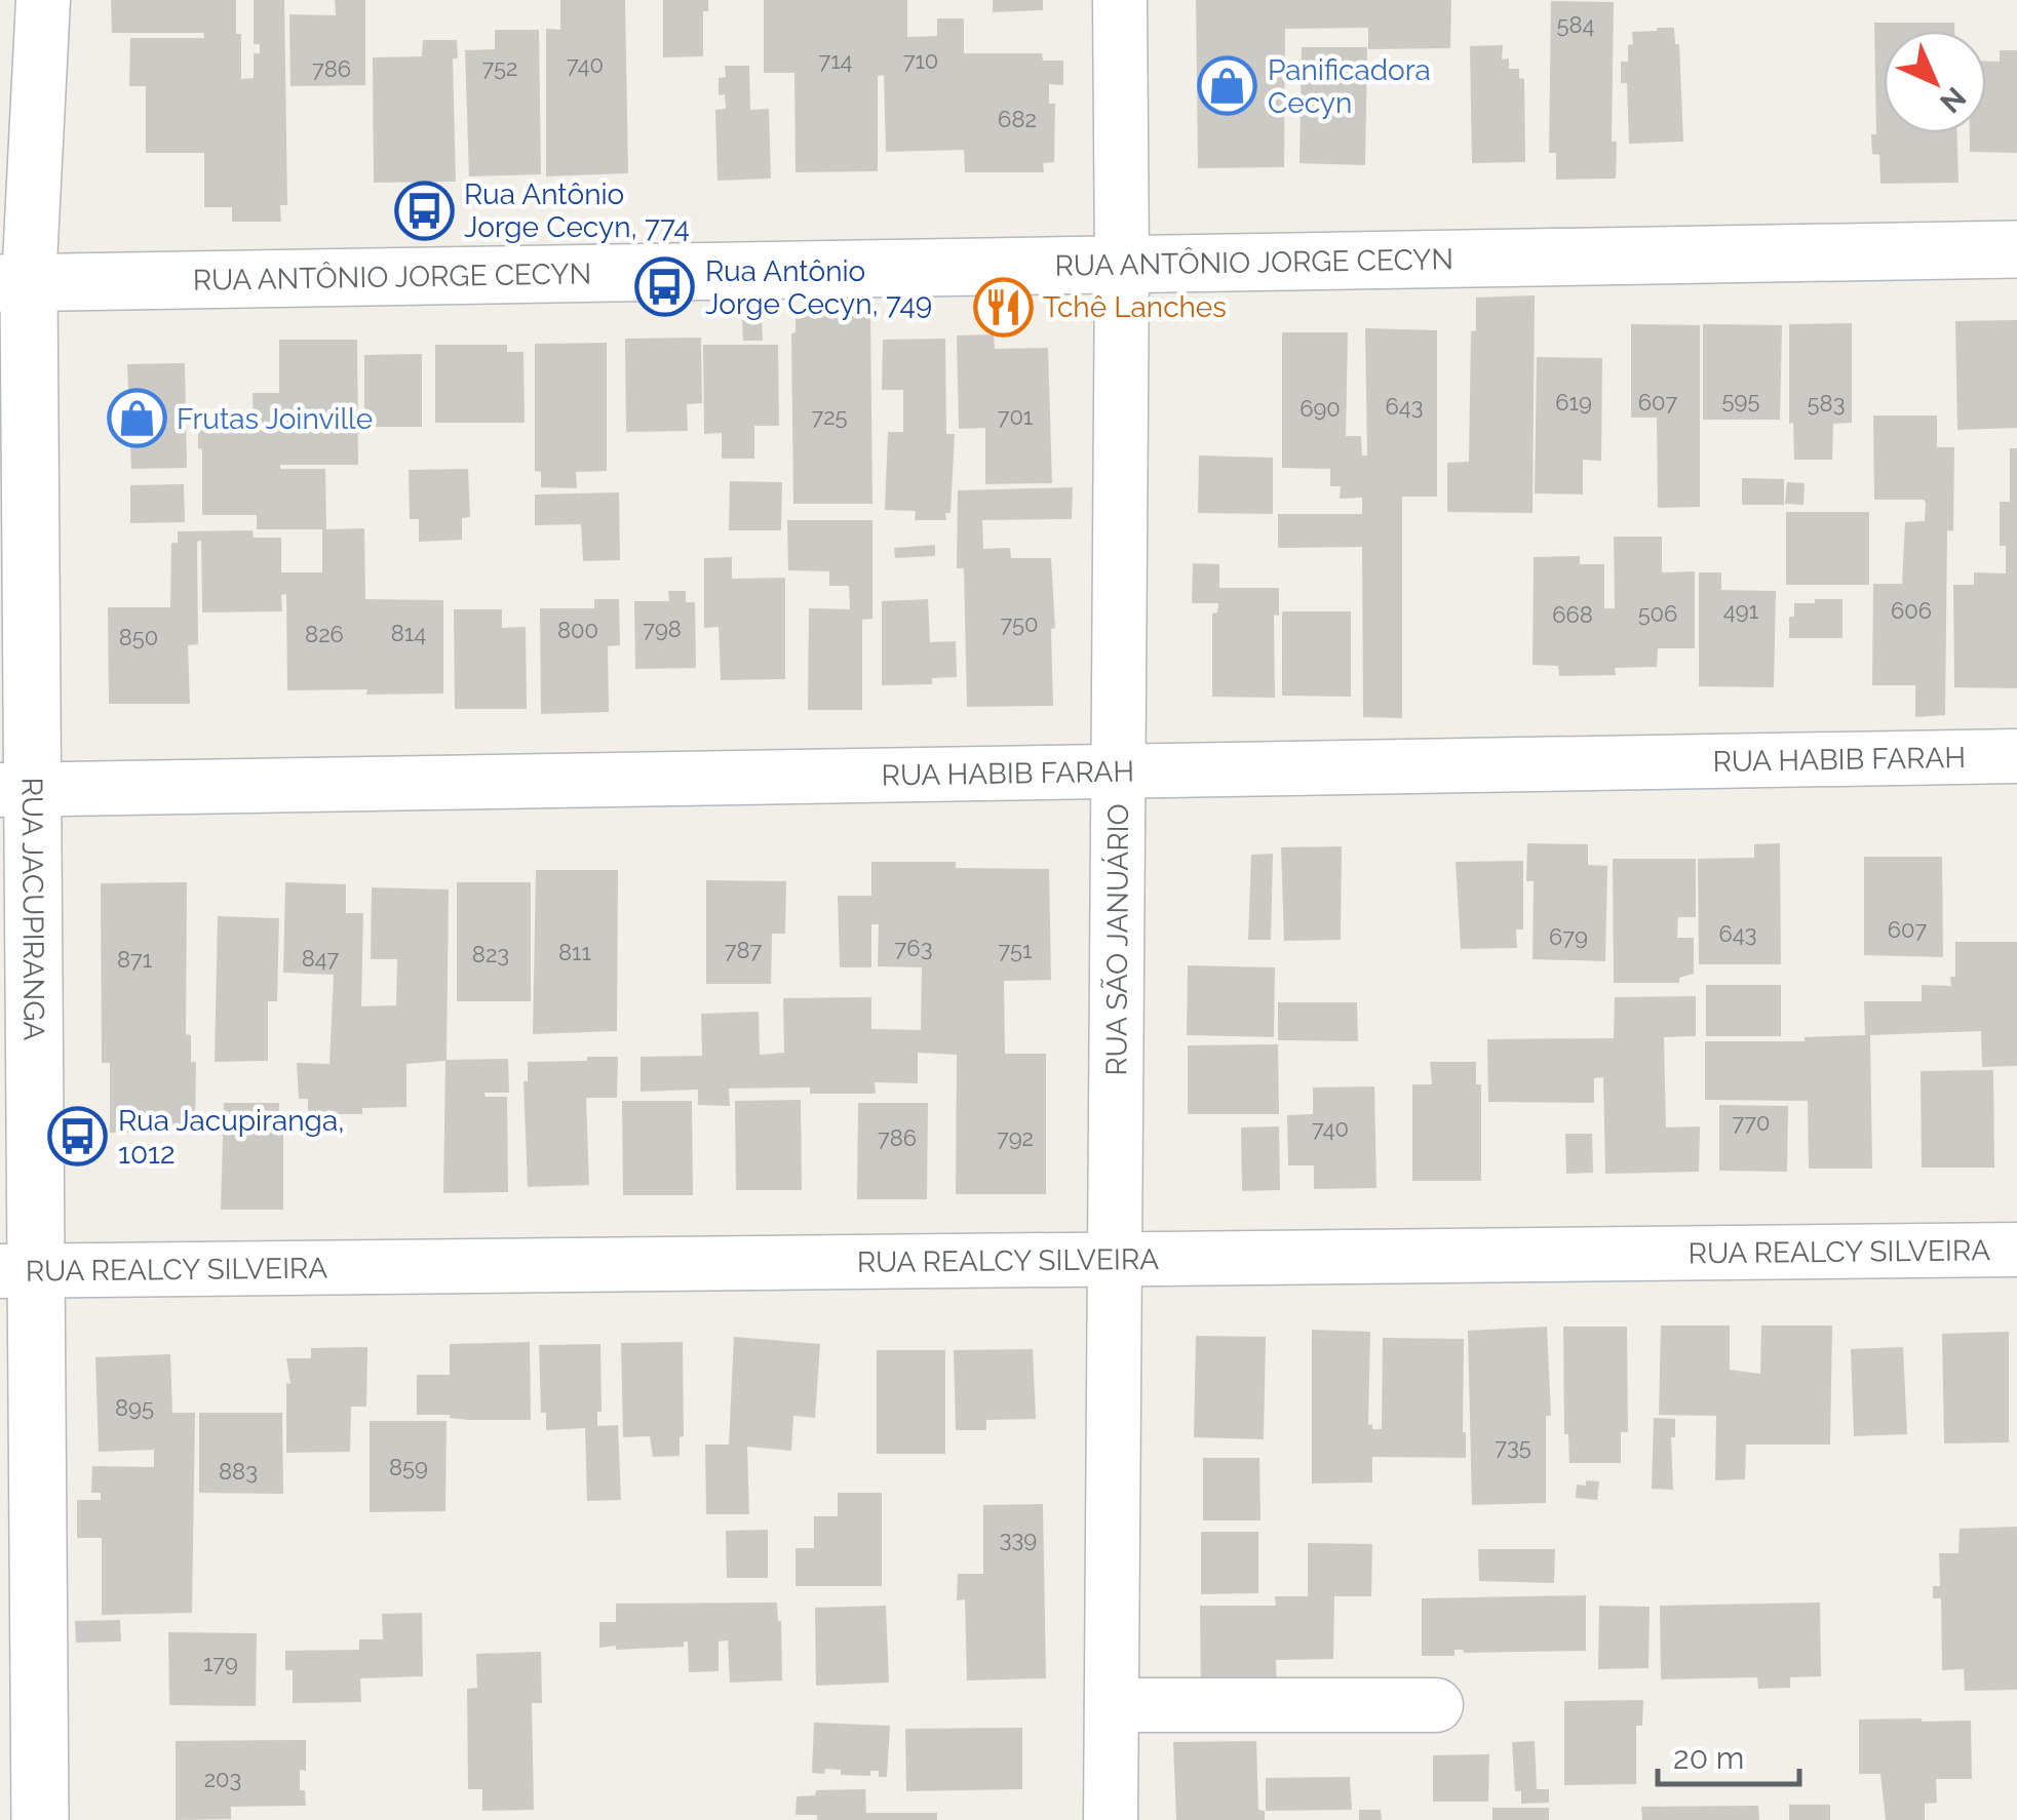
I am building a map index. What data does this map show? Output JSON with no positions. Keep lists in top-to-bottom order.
{
  "streets": {
    "street": [
      "RUA ANTÔNIO JORGE CECYN",
      "RUA HABIB FARAH",
      "RUA JACUPIRANGA",
      "RUA SÃO JANUÁRIO",
      "RUA REALCY SILVEIRA"
    ]
  },
  "crossings": [
    ["RUA ANTÔNIO JORGE CECYN", "RUA JACUPIRANGA"],
    ["RUA ANTÔNIO JORGE CECYN", "RUA SÃO JANUÁRIO"],
    ["RUA HABIB FARAH", "RUA JACUPIRANGA"],
    ["RUA HABIB FARAH", "RUA SÃO JANUÁRIO"],
    ["RUA JACUPIRANGA", "RUA REALCY SILVEIRA"],
    ["RUA SÃO JANUÁRIO", "RUA REALCY SILVEIRA"]
  ],
  "places": {
    "shop": ["Panificadora Cecyn", "Frutas Joinville"],
    "bus stop": ["Rua Antônio Jorge Cecyn, 774", "Rua Antônio Jorge Cecyn, 749", "Rua Jacupiranga, 1012"],
    "restaurant": ["Tchê Lanches"]
  },
  "house_numbers": [
    "584",
    "714",
    "710",
    "740",
    "752",
    "786",
    "682",
    "595",
    "619",
    "607",
    "583",
    "643",
    "690",
    "725",
    "701",
    "491",
    "606",
    "506",
    "668",
    "750",
    "798",
    "800",
    "814",
    "826",
    "850",
    "607",
    "643",
    "679",
    "763",
    "787",
    "751",
    "811",
    "823",
    "847",
    "871",
    "770",
    "740",
    "786",
    "792",
    "895",
    "735",
    "859",
    "883",
    "339",
    "179",
    "203"
  ],
  "scale_bar": "20 m",
  "north": "bottom right"
}
